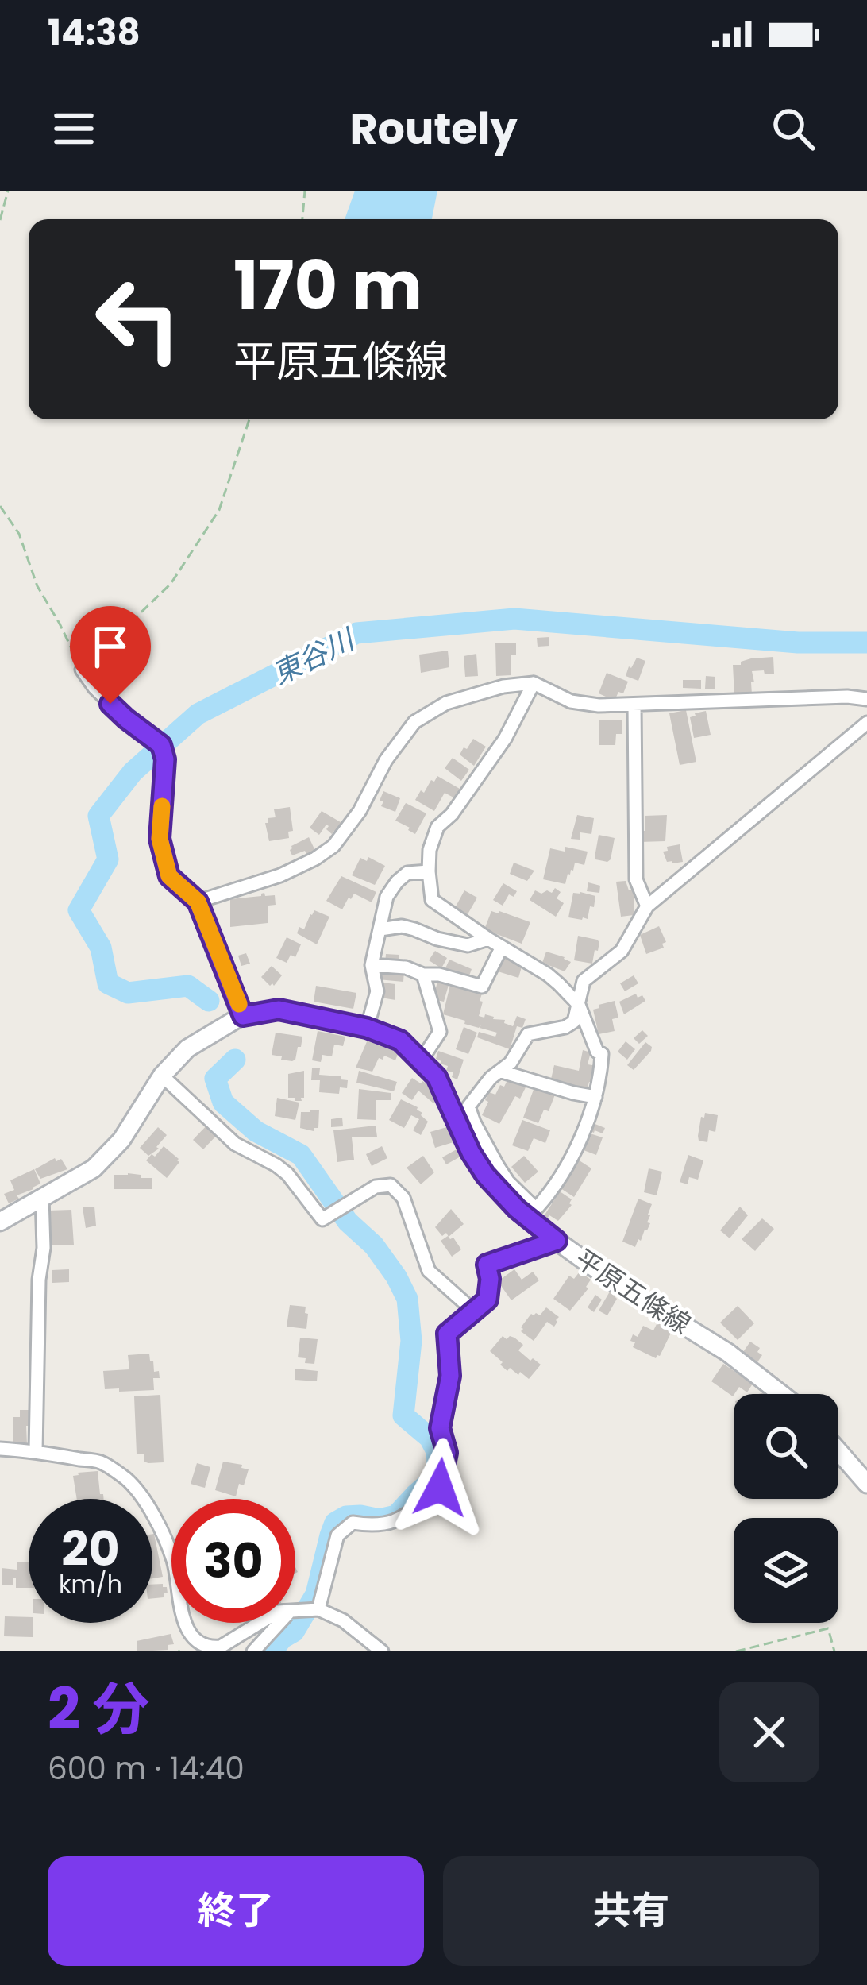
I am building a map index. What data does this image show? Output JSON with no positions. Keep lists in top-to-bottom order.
{
  "streets": {
    "main road": ["平原五條線"]
  },
  "water": ["東谷川"],
  "page": {
    "status": "14:38",
    "header": "Routely",
    "turn": ["170 m", "平原五條線"],
    "speed": "20 km/h",
    "limit": "30",
    "heading": ["2 分", "600 m · 14:40"],
    "buttons": ["終了", "共有"]
  }
}
